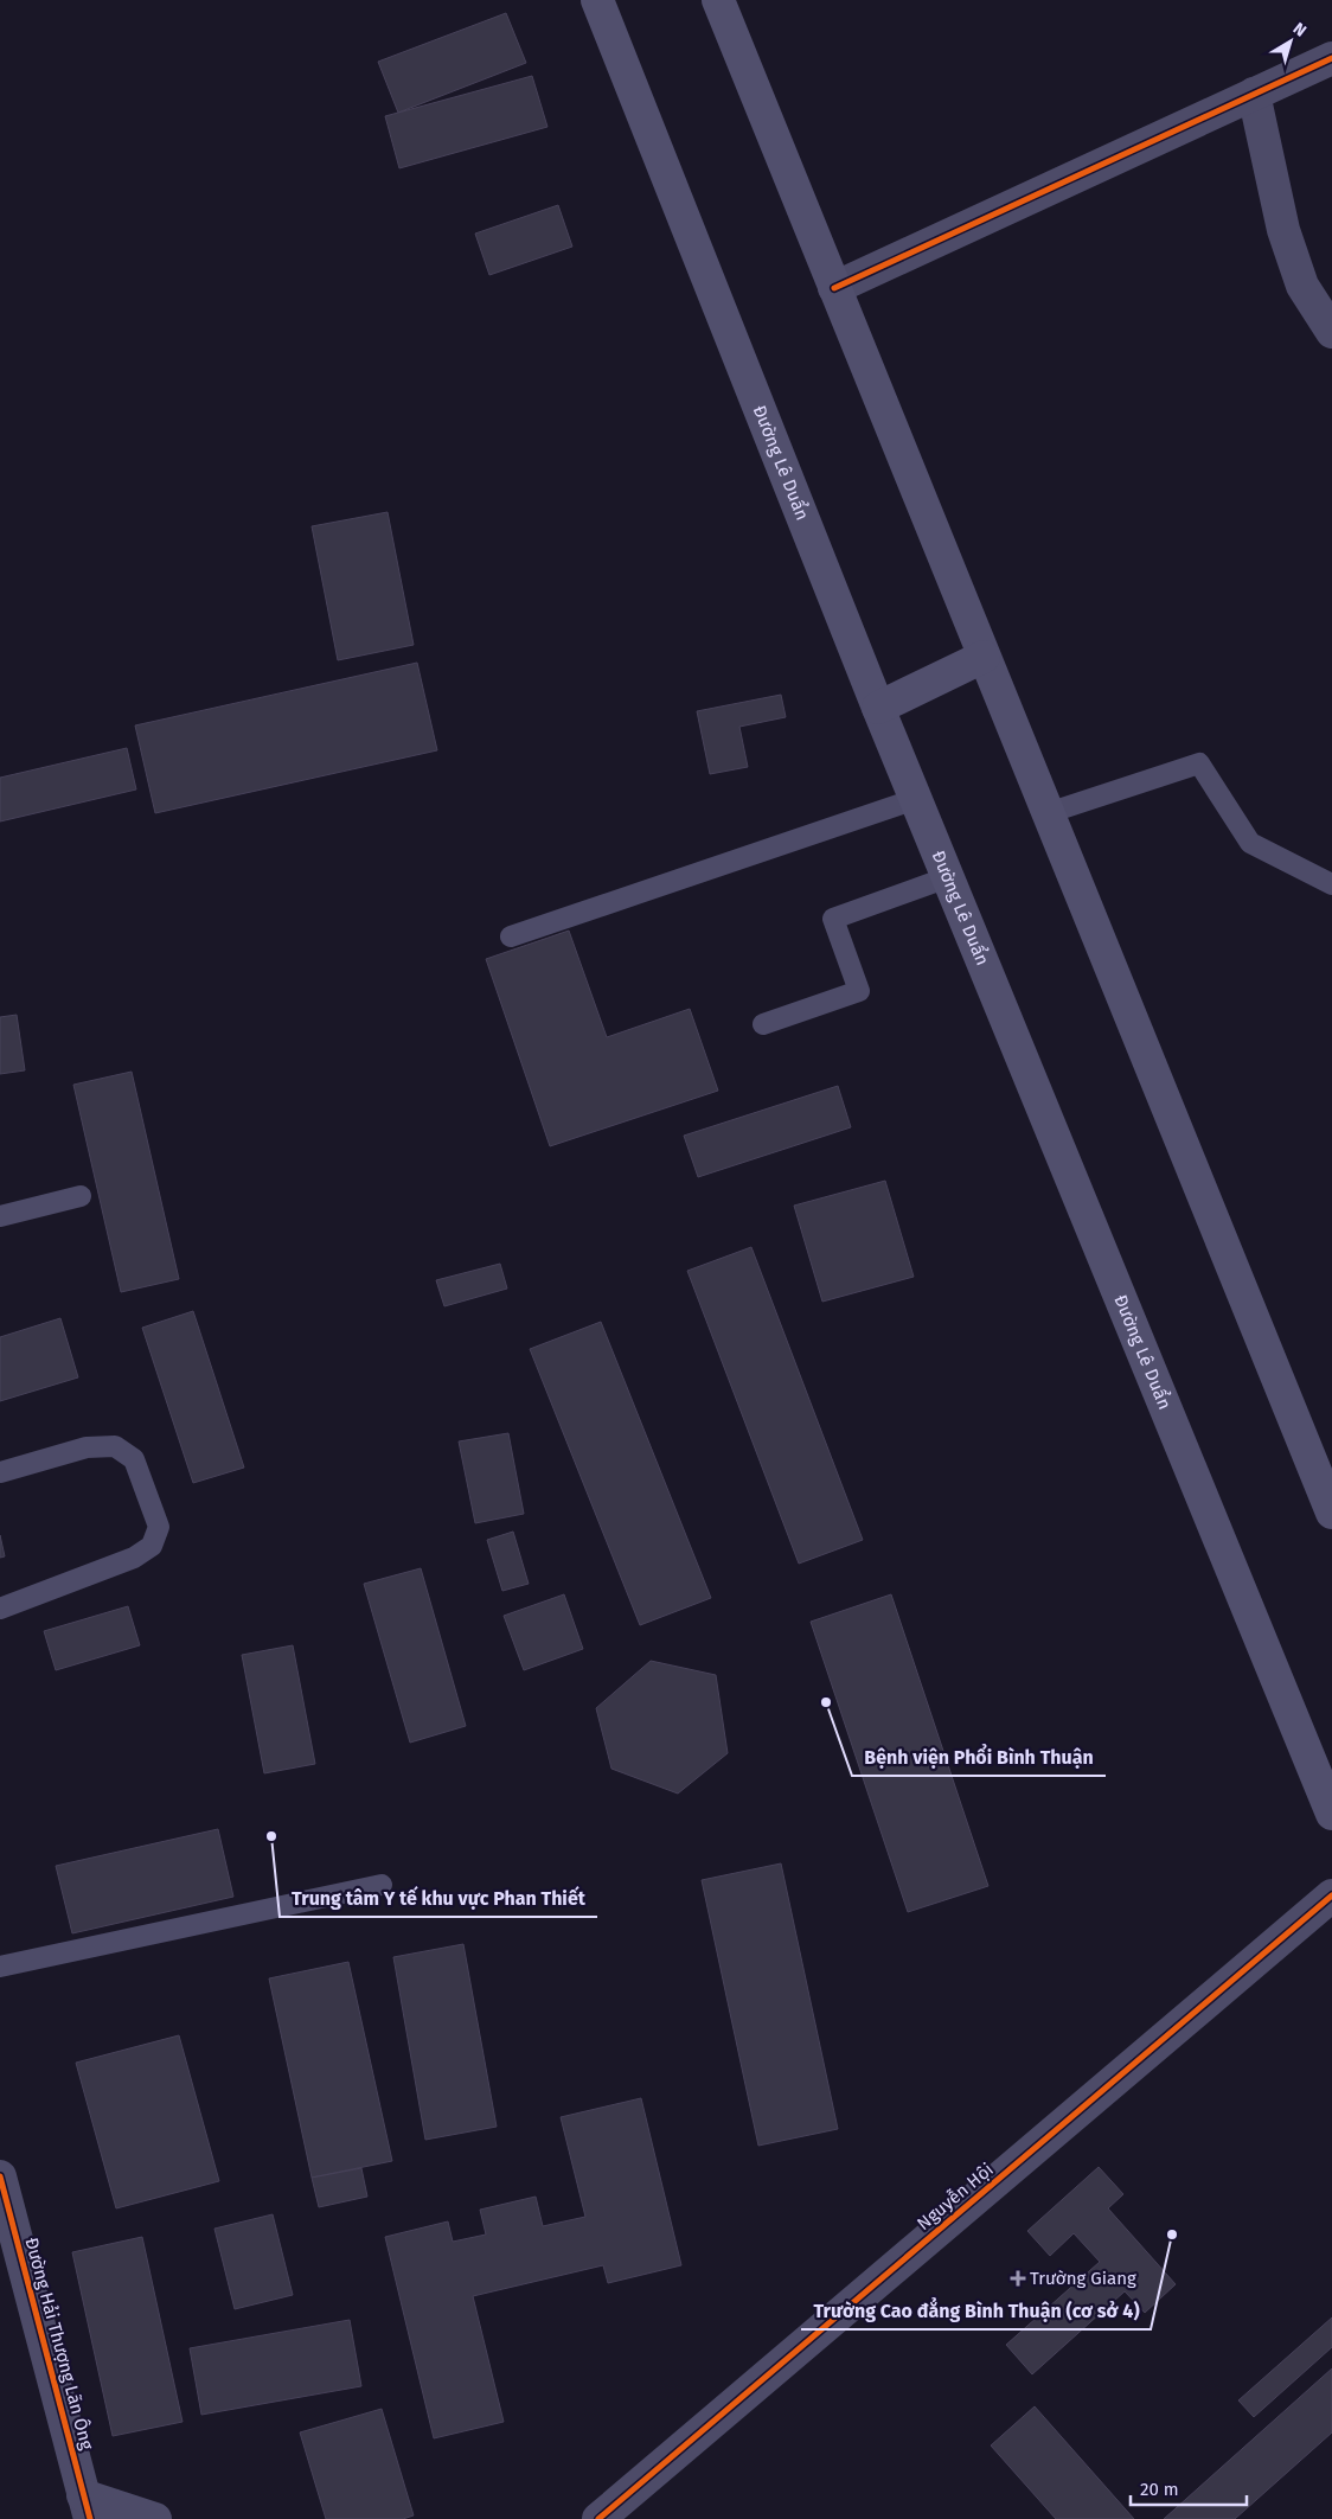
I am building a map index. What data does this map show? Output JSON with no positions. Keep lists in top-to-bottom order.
{
  "streets": {
    "main road": ["Đường Lê Duẩn"],
    "street": ["Nguyễn Hội", "Đường Hải Thượng Lãn Ông"]
  },
  "places": {
    "other": ["Bệnh viện Phổi Bình Thuận", "Trung tâm Y tế khu vực Phan Thiết", "Trường Cao đẳng Bình Thuận (cơ sở 4)"],
    "health": ["Trường Giang"]
  },
  "scale_bar": "20 m",
  "north": "top right"
}
